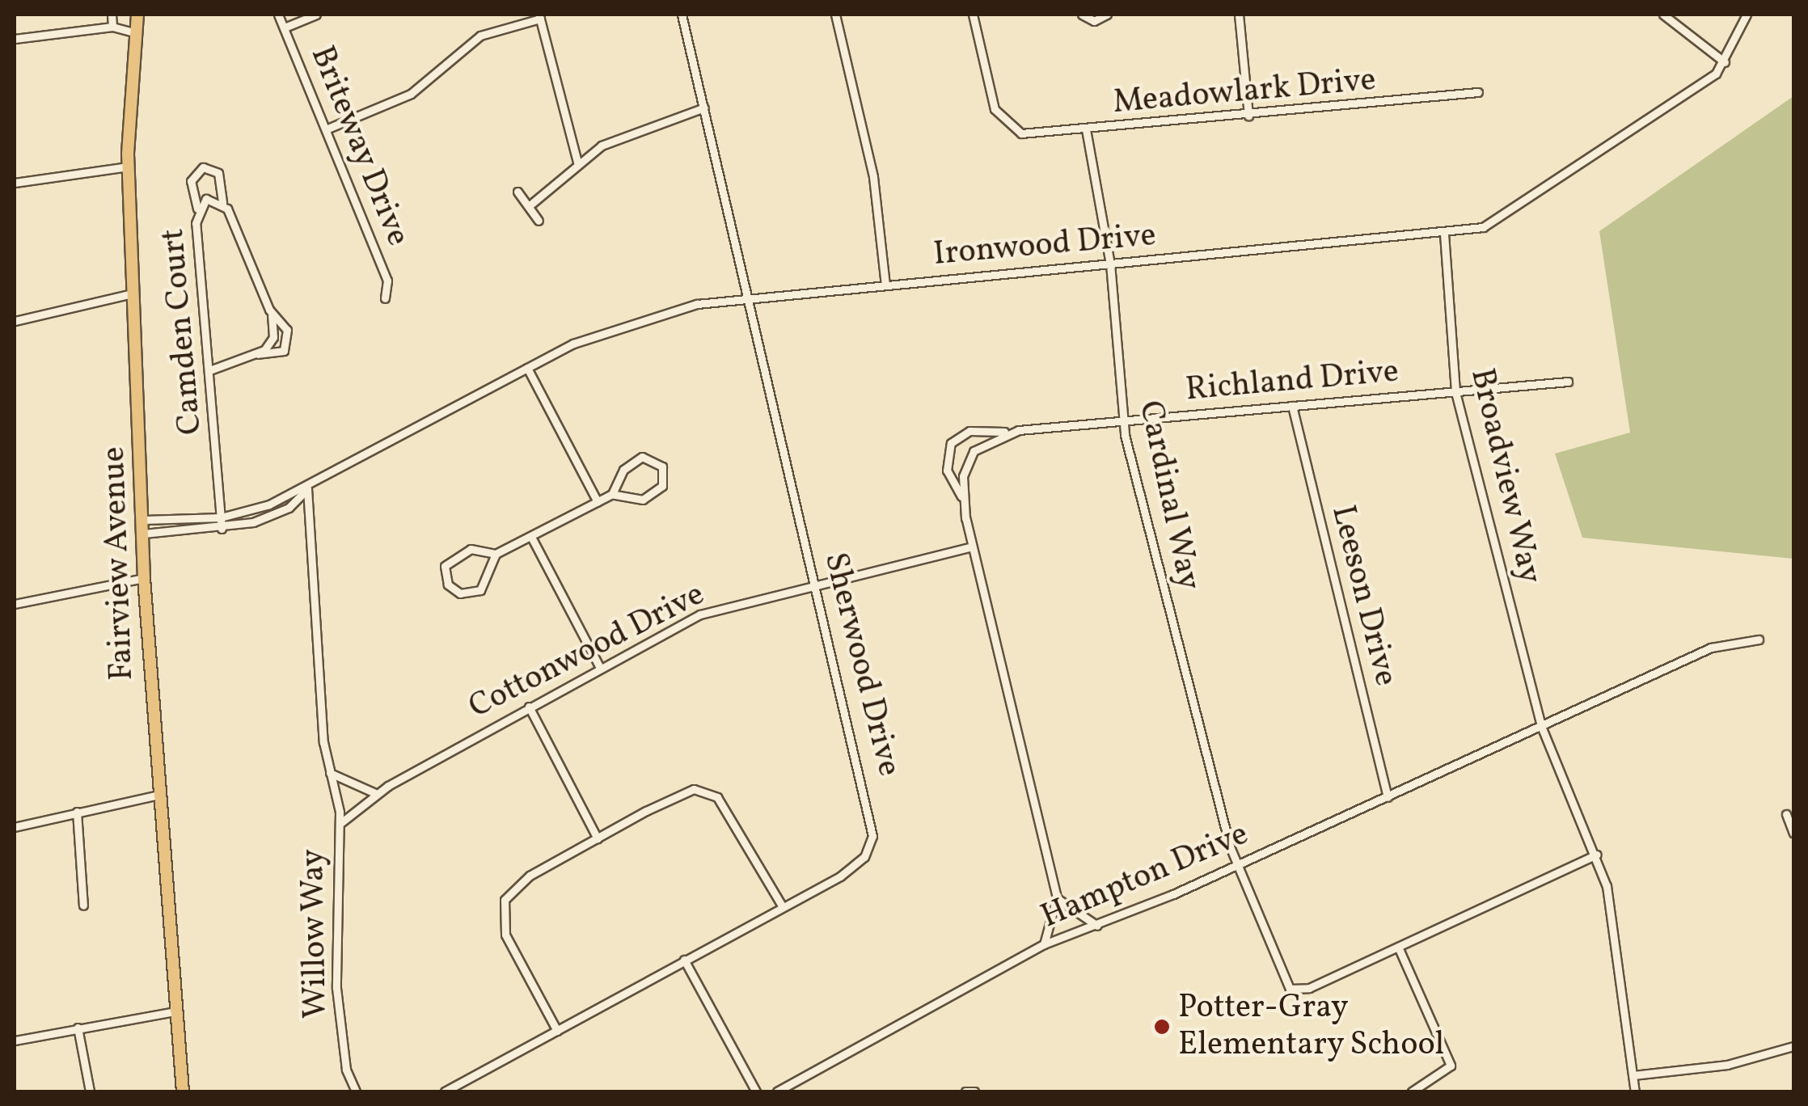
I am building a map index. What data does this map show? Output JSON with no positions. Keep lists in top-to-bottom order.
{
  "streets": {
    "main road": ["Fairview Avenue"],
    "street": [
      "Meadowlark Drive",
      "Briteway Drive",
      "Ironwood Drive",
      "Camden Court",
      "Richland Drive",
      "Broadview Way",
      "Cardinal Way",
      "Leeson Drive",
      "Cottonwood Drive",
      "Sherwood Drive",
      "Hampton Drive",
      "Willow Way"
    ]
  },
  "crossings": [
    ["Meadowlark Drive", "Cardinal Way"],
    ["Ironwood Drive", "Camden Court"],
    ["Ironwood Drive", "Broadview Way"],
    ["Ironwood Drive", "Cardinal Way"],
    ["Ironwood Drive", "Fairview Avenue"],
    ["Ironwood Drive", "Sherwood Drive"],
    ["Ironwood Drive", "Willow Way"],
    ["Richland Drive", "Broadview Way"],
    ["Richland Drive", "Cardinal Way"],
    ["Richland Drive", "Leeson Drive"],
    ["Broadview Way", "Hampton Drive"],
    ["Cardinal Way", "Hampton Drive"],
    ["Leeson Drive", "Hampton Drive"],
    ["Cottonwood Drive", "Sherwood Drive"],
    ["Cottonwood Drive", "Willow Way"]
  ],
  "places": ["Potter-Gray Elementary School"]
}
